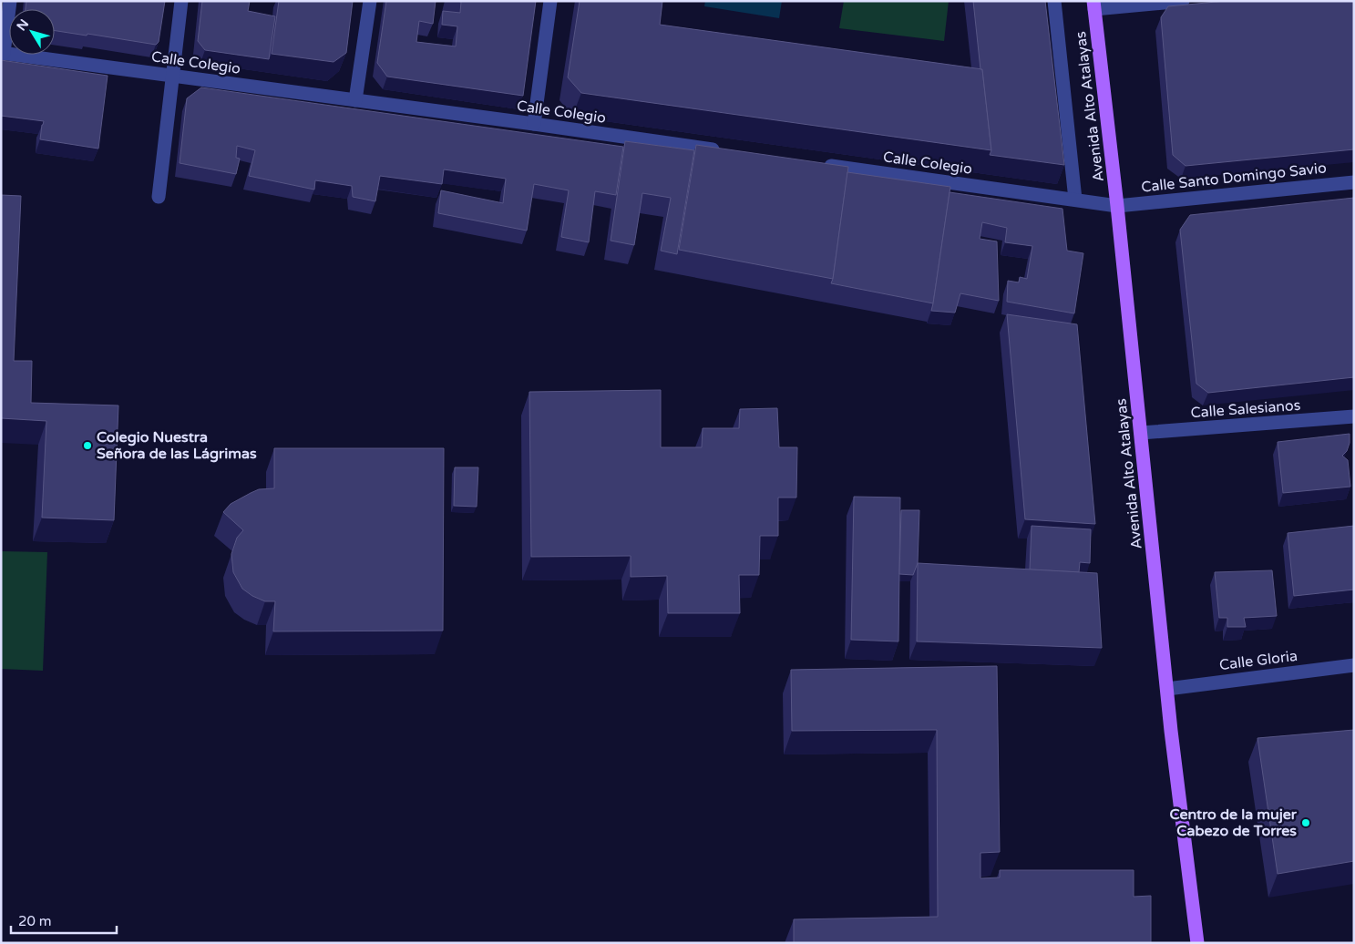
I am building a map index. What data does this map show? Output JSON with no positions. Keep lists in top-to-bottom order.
{
  "streets": {
    "main road": ["Avenida Alto Atalayas"],
    "street": [
      "Calle Colegio",
      "Calle Santo Domingo Savio",
      "Calle Salesianos",
      "Calle Gloria"
    ]
  },
  "crossings": [
    ["Calle Colegio", "Avenida Alto Atalayas"],
    ["Calle Colegio", "Calle Santo Domingo Savio"],
    ["Avenida Alto Atalayas", "Calle Santo Domingo Savio"],
    ["Avenida Alto Atalayas", "Calle Salesianos"],
    ["Avenida Alto Atalayas", "Calle Gloria"]
  ],
  "places": ["Colegio Nuestra Señora de las Lágrimas", "Centro de la mujer Cabezo de Torres"],
  "scale_bar": "20 m",
  "north": "top left"
}
